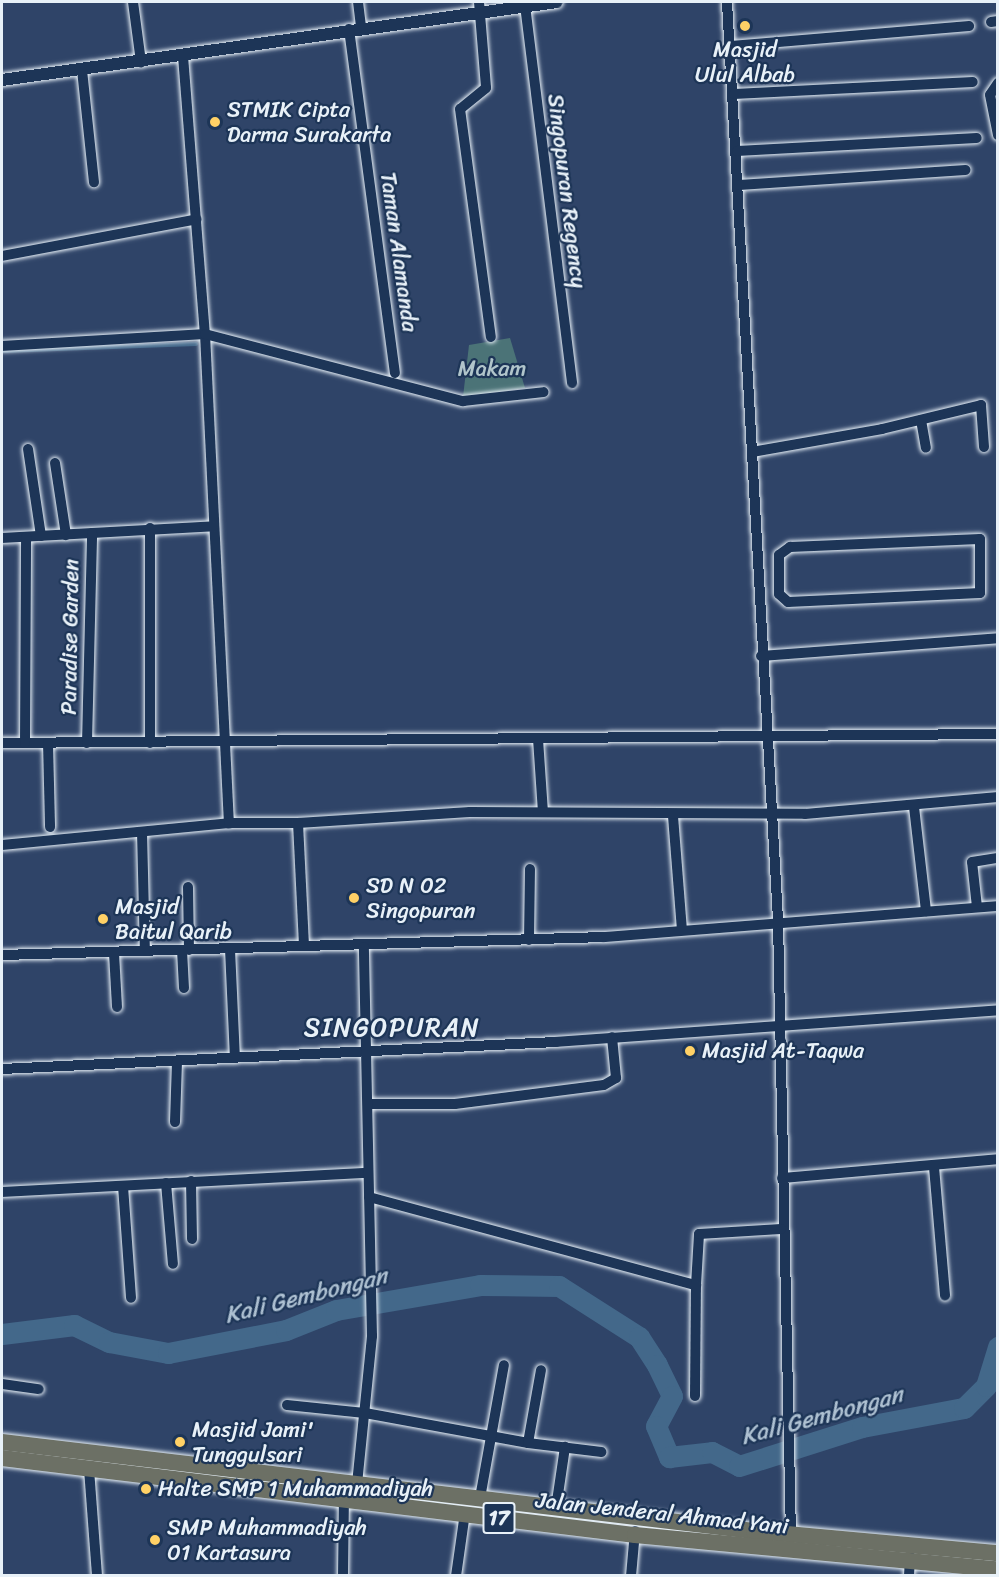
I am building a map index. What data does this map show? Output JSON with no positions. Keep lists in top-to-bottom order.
{
  "streets": {
    "highway": ["Jalan Jenderal Ahmad Yani", "17"],
    "street": ["Singopuran Regency", "Taman Alamanda", "Paradise Garden"]
  },
  "districts": ["SINGOPURAN"],
  "water": ["Kali Gembongan"],
  "parks": ["Makam"],
  "places": [
    "Masjid Ulul Albab",
    "STMIK Cipta Darma Surakarta",
    "SD N 02 Singopuran",
    "Masjid Baitul Qarib",
    "Masjid At-Taqwa",
    "Masjid Jami' Tunggulsari",
    "Halte SMP 1 Muhammadiyah",
    "SMP Muhammadiyah 01 Kartasura"
  ]
}
